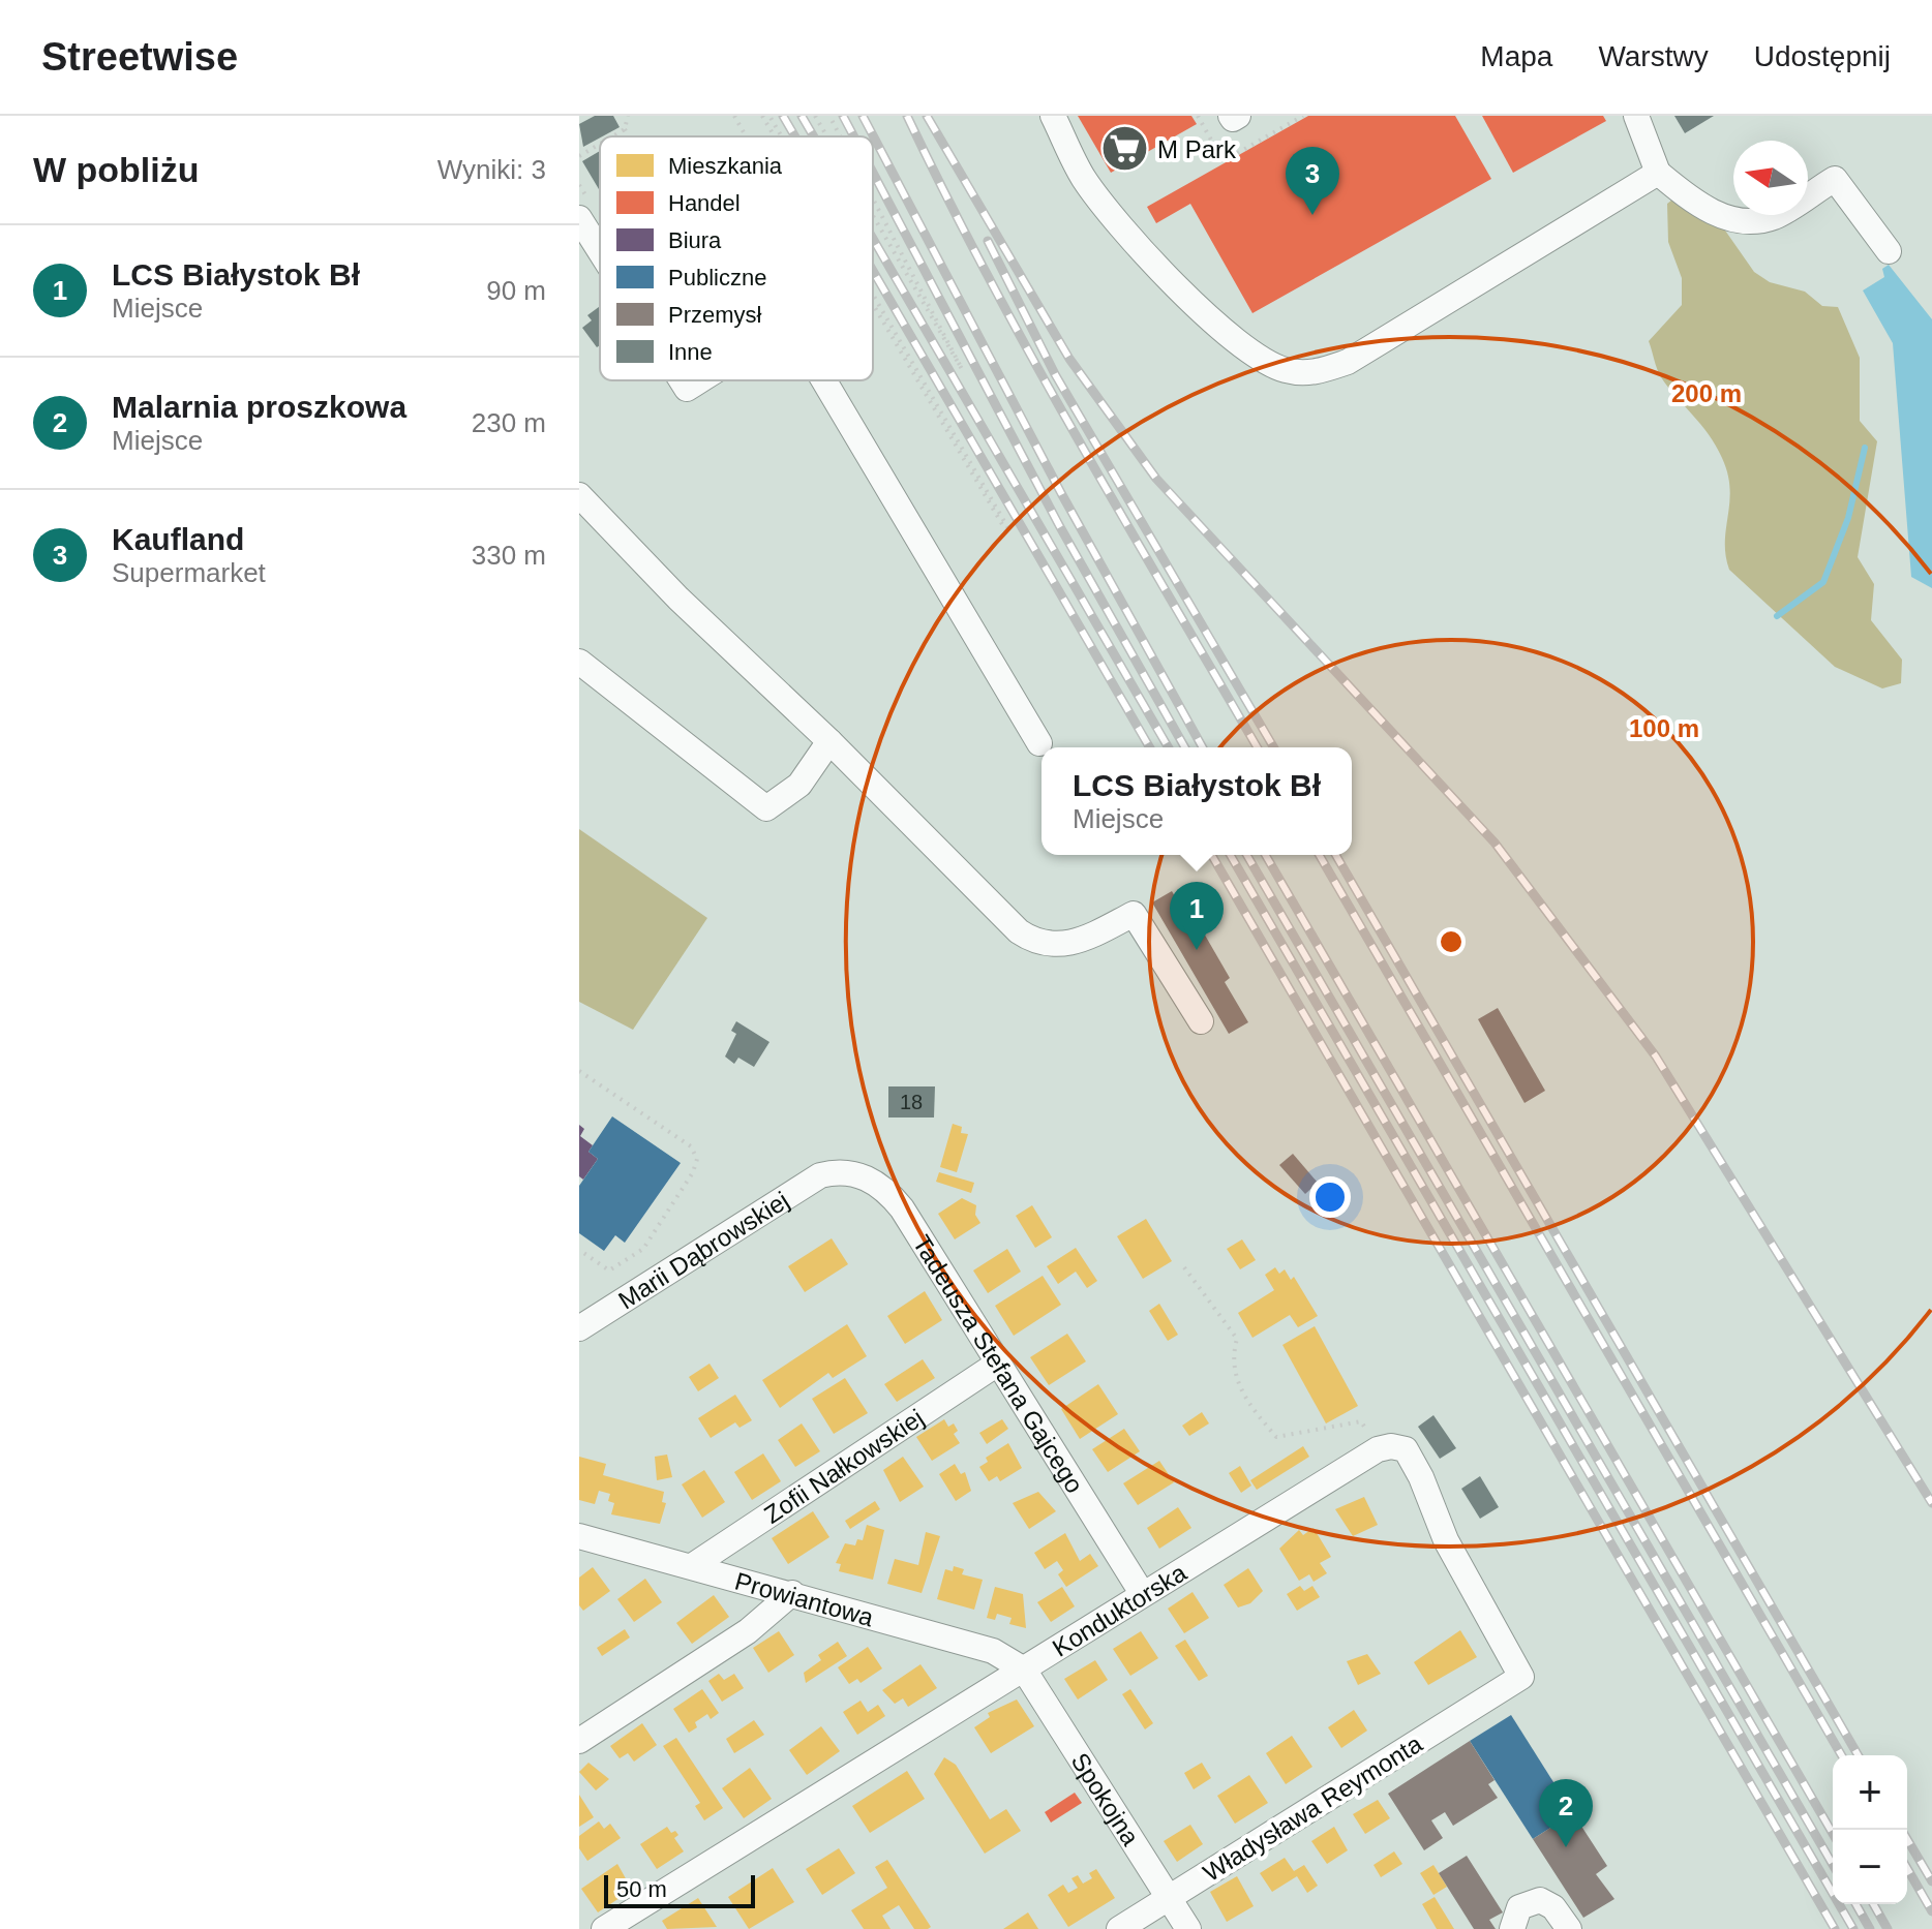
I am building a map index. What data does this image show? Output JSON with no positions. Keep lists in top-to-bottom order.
{
  "streets": {
    "street": [
      "Marii Dąbrowskiej",
      "Tadeusza Stefana Gajcego",
      "Zofii Nałkowskiej",
      "Prowiantowa",
      "Konduktorska",
      "Spokojna",
      "Władysława Reymonta"
    ]
  },
  "crossings": [
    ["Marii Dąbrowskiej", "Tadeusza Stefana Gajcego"],
    ["Tadeusza Stefana Gajcego", "Zofii Nałkowskiej"],
    ["Tadeusza Stefana Gajcego", "Konduktorska"],
    ["Zofii Nałkowskiej", "Prowiantowa"],
    ["Prowiantowa", "Konduktorska"],
    ["Prowiantowa", "Spokojna"],
    ["Konduktorska", "Spokojna"],
    ["Konduktorska", "Władysława Reymonta"],
    ["Spokojna", "Władysława Reymonta"]
  ],
  "places": {
    "supermarket": ["M Park"]
  },
  "house_numbers": ["18"],
  "legend": [
    "Mieszkania",
    "Handel",
    "Biura",
    "Publiczne",
    "Przemysł",
    "Inne"
  ],
  "scale_bar": "50 m",
  "north": "left",
  "page": {
    "header": "Streetwise",
    "nav": ["Mapa", "Warstwy", "Udostępnij"],
    "heading": ["W pobliżu", "Wyniki: 3"],
    "pins": ["3", "1", "2"],
    "list": [
      {
        "mark": "1",
        "name": "LCS Białystok Bł",
        "note": "Miejsce",
        "value": "90 m"
      },
      {
        "mark": "2",
        "name": "Malarnia proszkowa",
        "note": "Miejsce",
        "value": "230 m"
      },
      {
        "mark": "3",
        "name": "Kaufland",
        "note": "Supermarket",
        "value": "330 m"
      }
    ],
    "popup": ["LCS Białystok Bł", "Miejsce"],
    "map_buttons": ["+", "−"],
    "scale": "50 m"
  },
  "rings": ["200 m", "100 m"]
}
